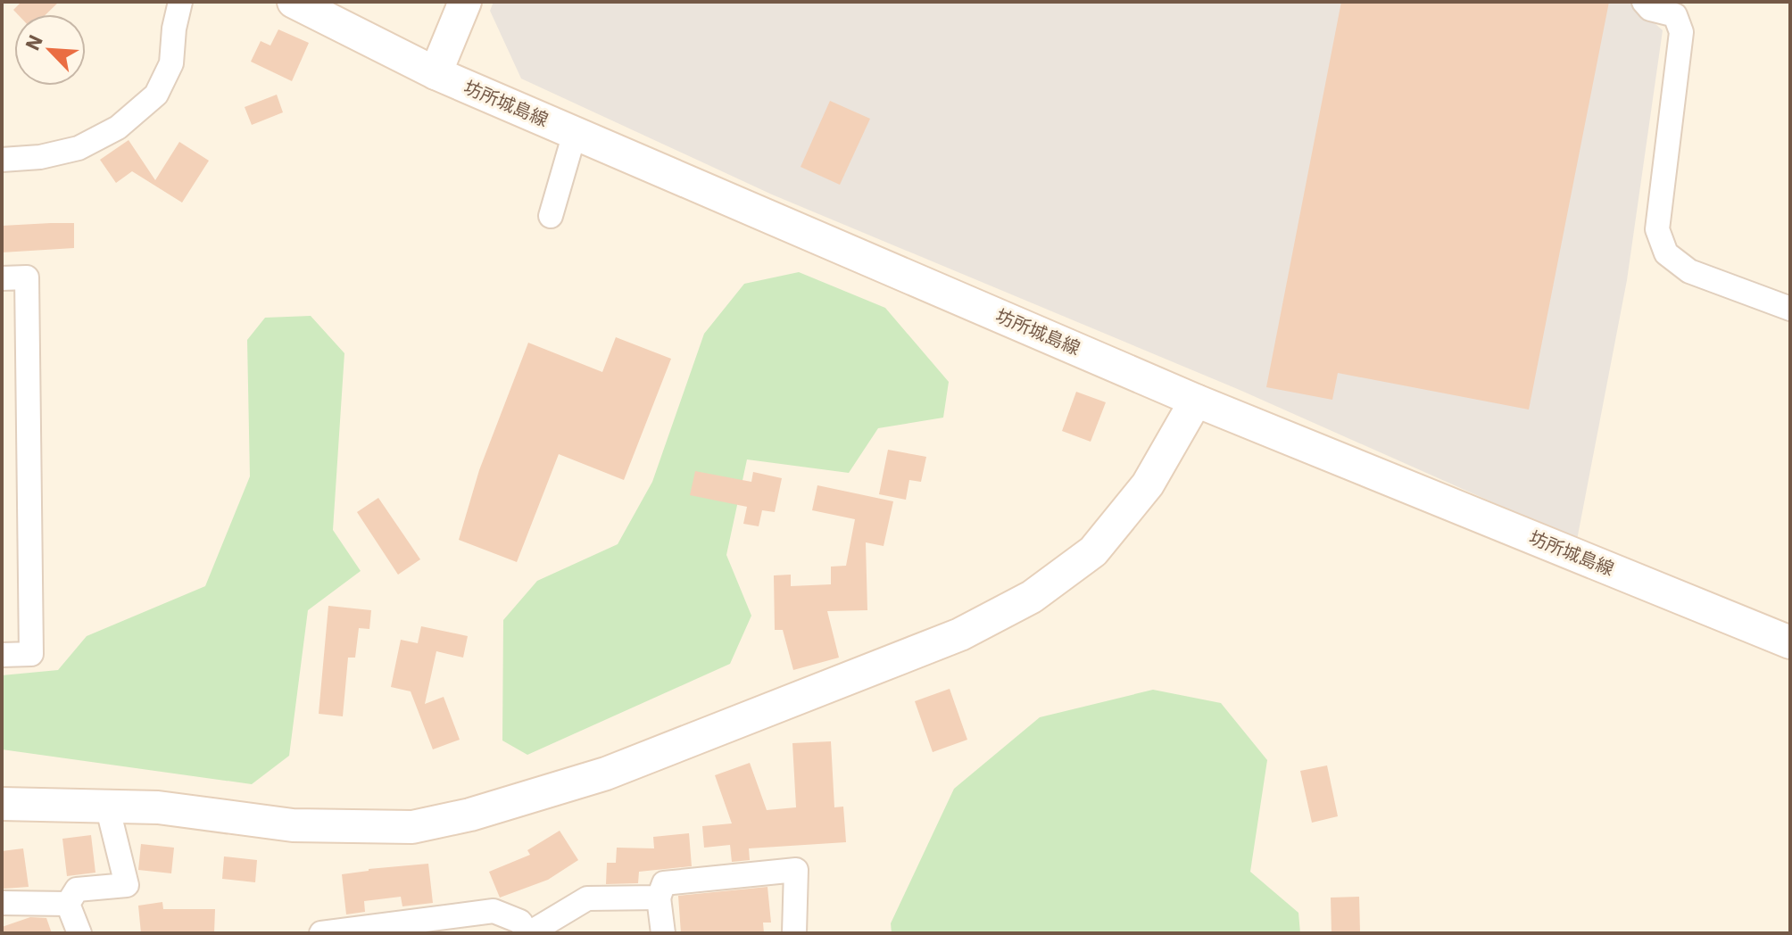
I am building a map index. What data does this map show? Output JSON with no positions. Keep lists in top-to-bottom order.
{
  "streets": {
    "main road": ["坊所城島線"]
  },
  "north": "top left"
}
